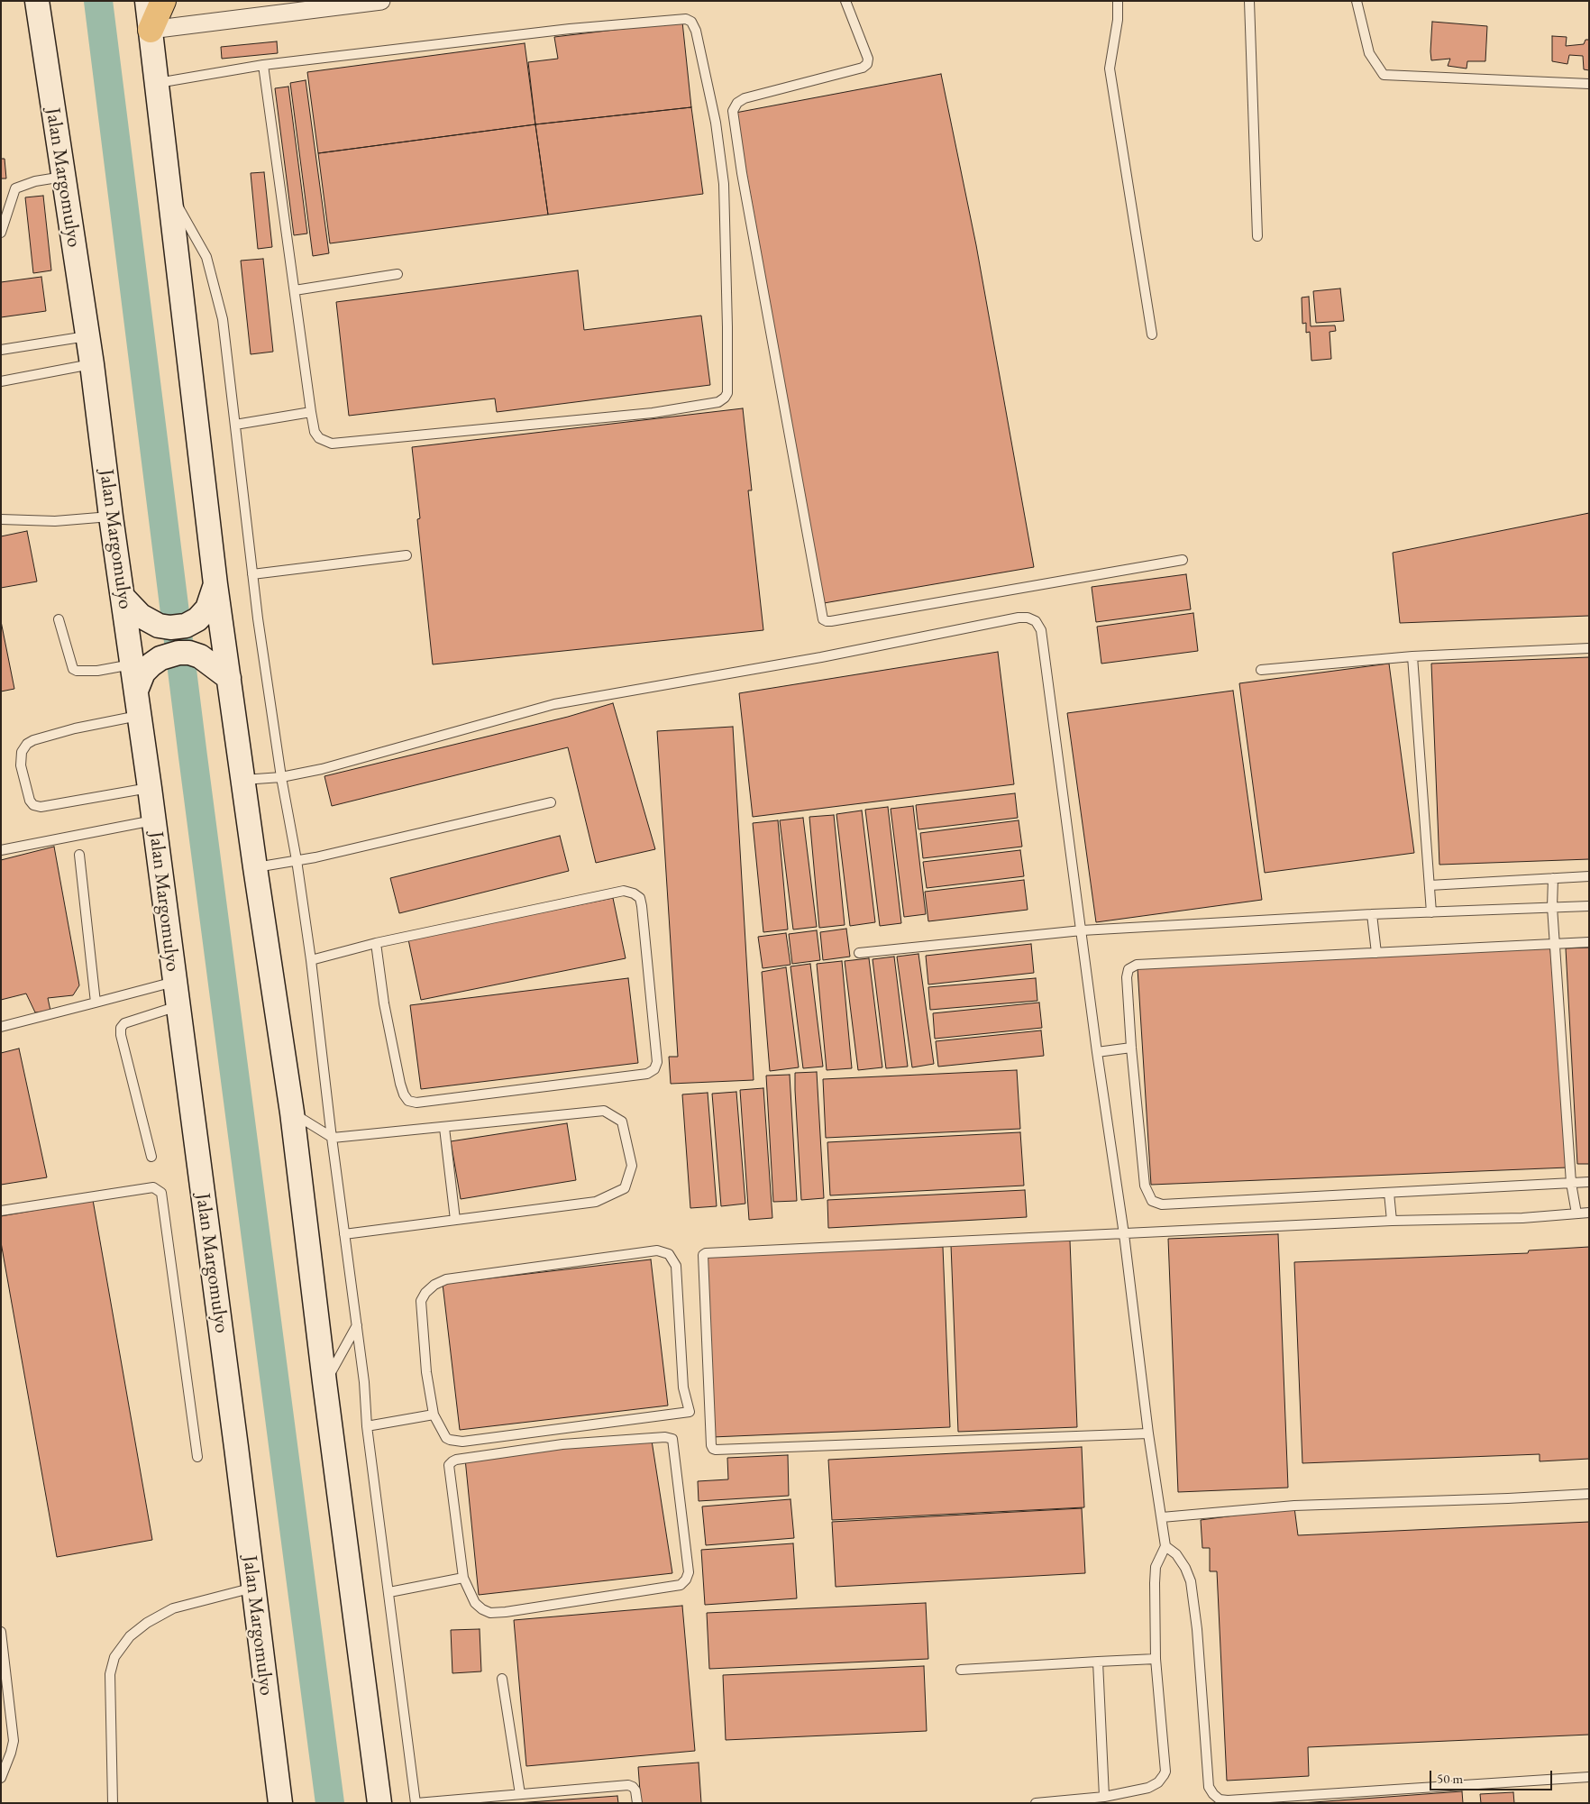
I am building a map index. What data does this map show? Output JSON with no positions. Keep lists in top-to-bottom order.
{
  "streets": {
    "main road": ["Jalan Margomulyo"]
  },
  "scale_bar": "50 m"
}
